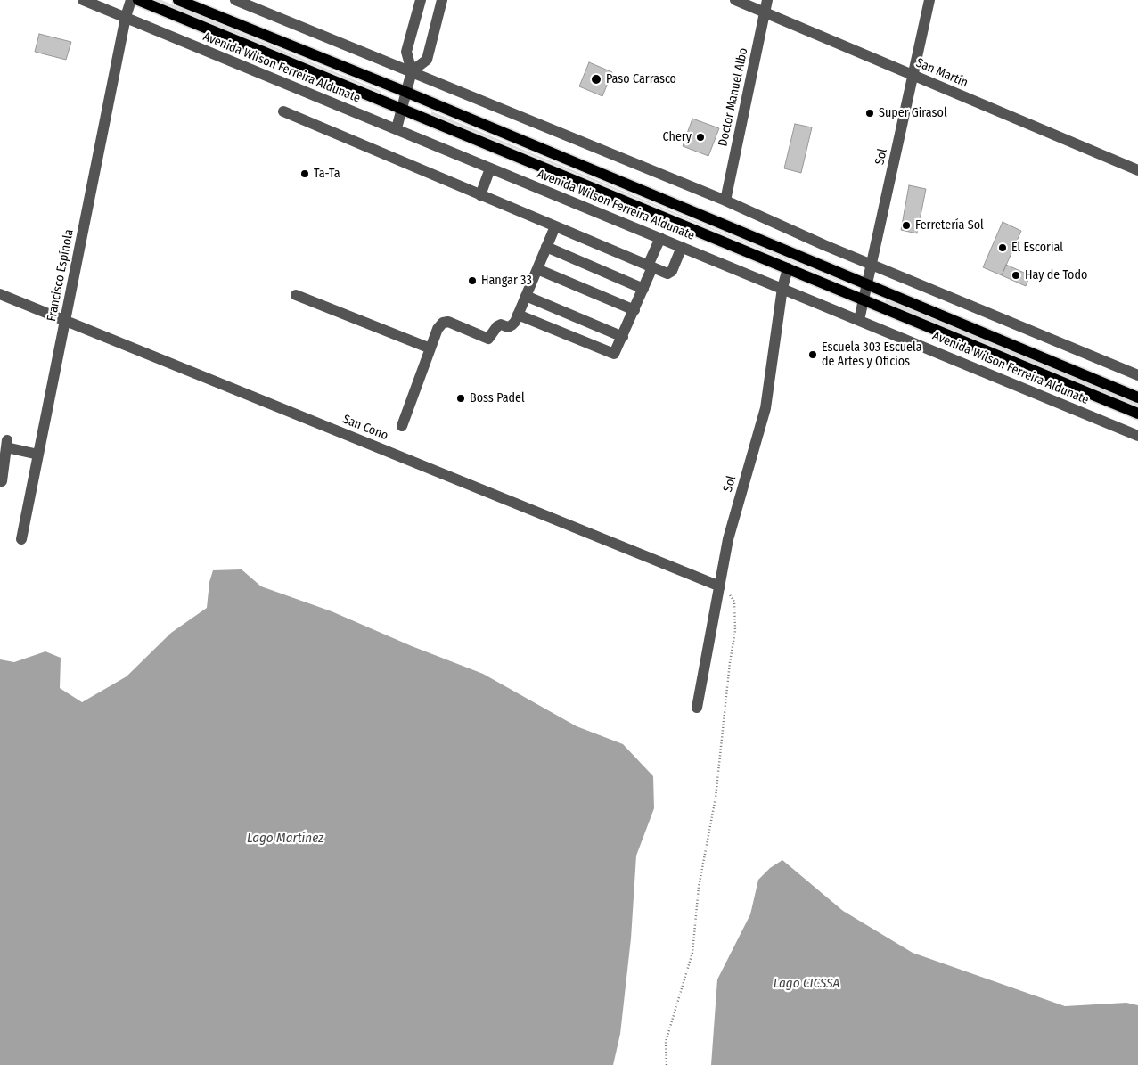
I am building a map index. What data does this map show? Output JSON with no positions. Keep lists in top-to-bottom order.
{
  "streets": {
    "main road": ["Avenida Wilson Ferreira Aldunate"],
    "street": [
      "San Martín",
      "Doctor Manuel Albo",
      "Sol",
      "Francisco Espínola",
      "San Cono"
    ]
  },
  "crossings": [
    ["Avenida Wilson Ferreira Aldunate", "Sol"],
    ["Avenida Wilson Ferreira Aldunate", "Francisco Espínola"],
    ["San Martín", "Doctor Manuel Albo"],
    ["San Martín", "Sol"],
    ["Sol", "San Cono"],
    ["Francisco Espínola", "San Cono"]
  ],
  "water": ["Lago Martínez", "Lago CICSSA"],
  "places": [
    "Paso Carrasco",
    "Super Girasol",
    "Chery",
    "Ta-Ta",
    "Ferretería Sol",
    "El Escorial",
    "Hay de Todo",
    "Hangar 33",
    "Escuela 303 Escuela de Artes y Oficios",
    "Boss Padel"
  ]
}
